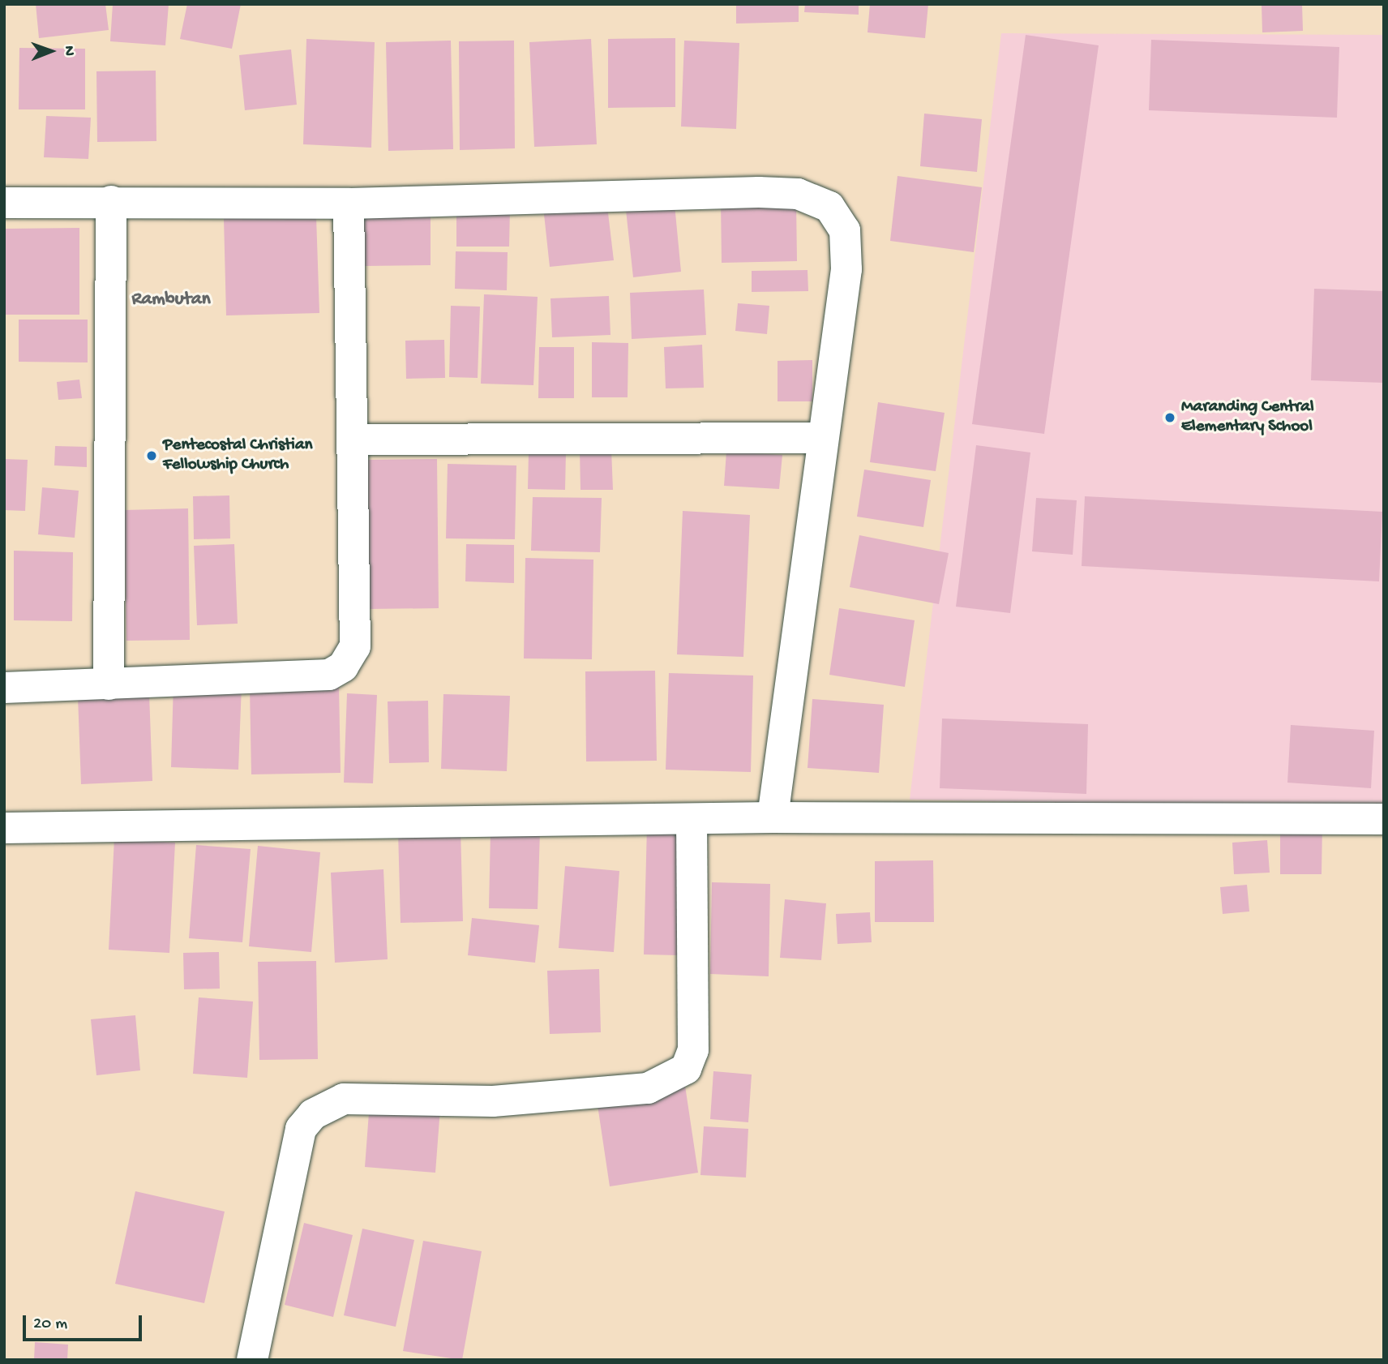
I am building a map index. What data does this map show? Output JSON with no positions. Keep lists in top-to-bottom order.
{
  "districts": ["Rambutan"],
  "places": ["Maranding Central Elementary School", "Pentecostal Christian Fellowship Church"],
  "scale_bar": "20 m",
  "north": "right"
}
